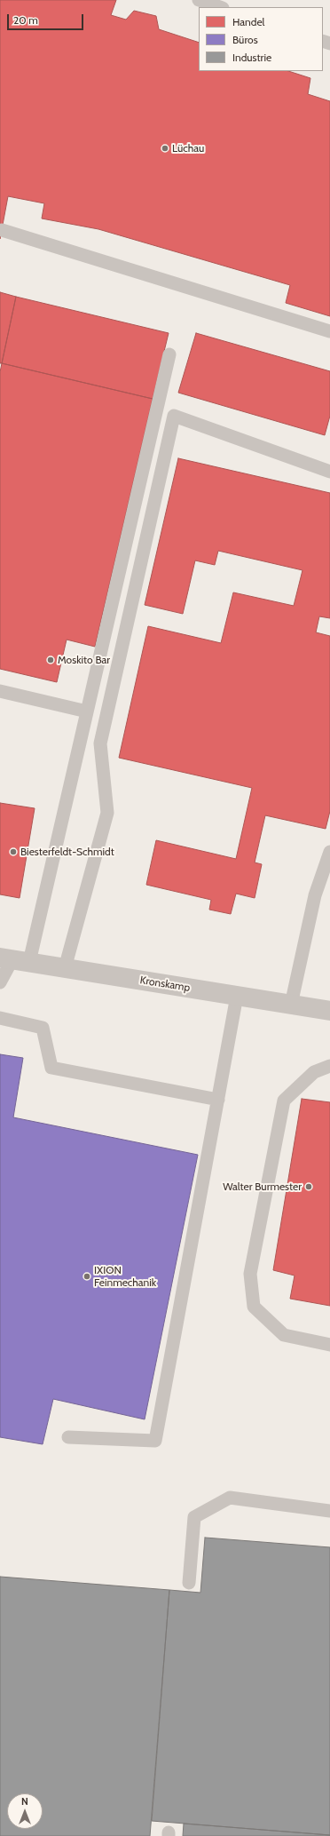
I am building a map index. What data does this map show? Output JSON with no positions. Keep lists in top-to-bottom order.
{
  "streets": {
    "street": ["Kronskamp"]
  },
  "places": [
    "Lüchau",
    "Moskito Bar",
    "Biesterfeldt-Schmidt",
    "Walter Burmester",
    "IXION Feinmechanik"
  ],
  "legend": ["Handel", "Büros", "Industrie"],
  "scale_bar": "20 m",
  "north": "top"
}
